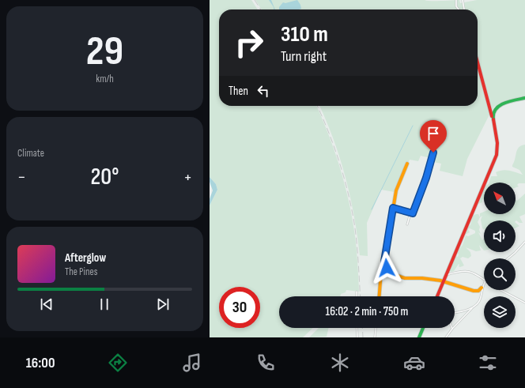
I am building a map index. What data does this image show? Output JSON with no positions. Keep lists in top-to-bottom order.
{
  "north": "top left",
  "page": {
    "tile": [
      ["29", "km/h"],
      "Climate"
    ],
    "turn": ["310 m", "Turn right"],
    "then": "Then",
    "heat": ["−", "20°", "+"],
    "song": ["Afterglow", "The Pines"],
    "limit": "30",
    "trip": "16:02 · 2 min · 750 m",
    "tabs": "16:00"
  }
}
